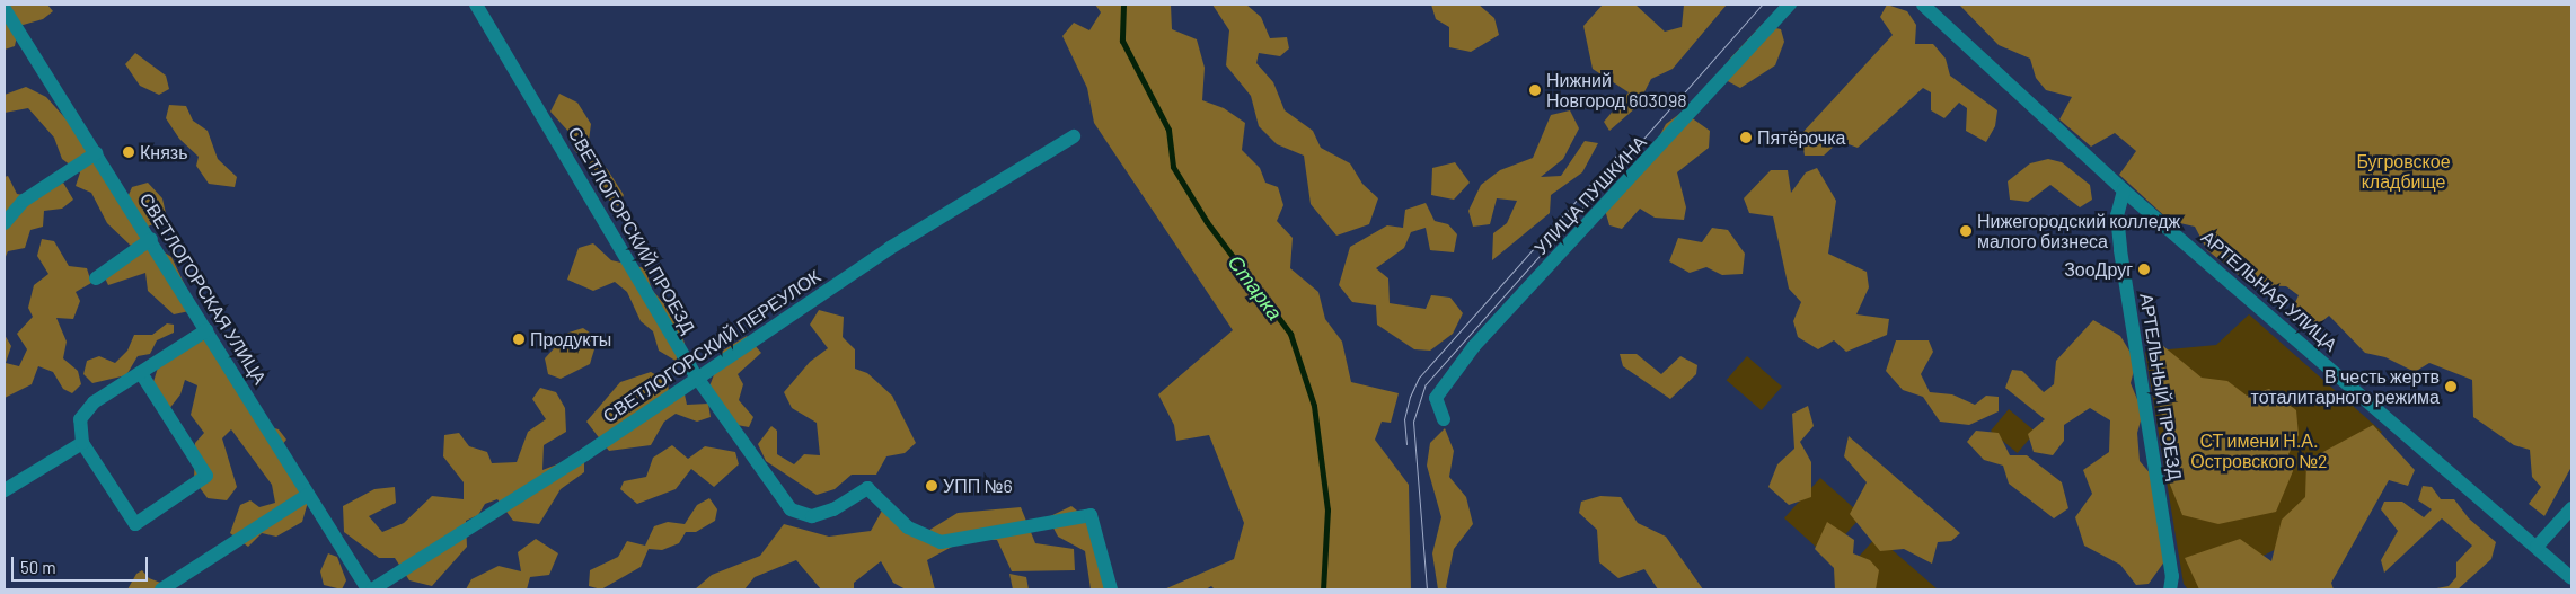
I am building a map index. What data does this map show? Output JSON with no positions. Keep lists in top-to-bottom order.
{
  "streets": {
    "street": [
      "УЛИЦА ПУШКИНА",
      "СВЕТЛОГОРСКИЙ ПРОЕЗД",
      "СВЕТЛОГОРСКАЯ УЛИЦА",
      "АРТЕЛЬНАЯ УЛИЦА",
      "СВЕТЛОГОРСКИЙ ПЕРЕУЛОК",
      "АРТЕЛЬНЫЙ ПРОЕЗД"
    ]
  },
  "crossings": [
    ["СВЕТЛОГОРСКИЙ ПРОЕЗД", "СВЕТЛОГОРСКИЙ ПЕРЕУЛОК"],
    ["АРТЕЛЬНАЯ УЛИЦА", "АРТЕЛЬНЫЙ ПРОЕЗД"]
  ],
  "water": ["Старка"],
  "parks": ["Бугровское кладбище", "СТ имени Н.А. Островского №2"],
  "places": [
    "Нижний Новгород 603098",
    "Пятёрочка",
    "Князь",
    "Нижегородский колледж малого бизнеса",
    "ЗооДруг",
    "Продукты",
    "В честь жертв тоталитарного режима",
    "УПП №6"
  ],
  "scale_bar": "50 m"
}
